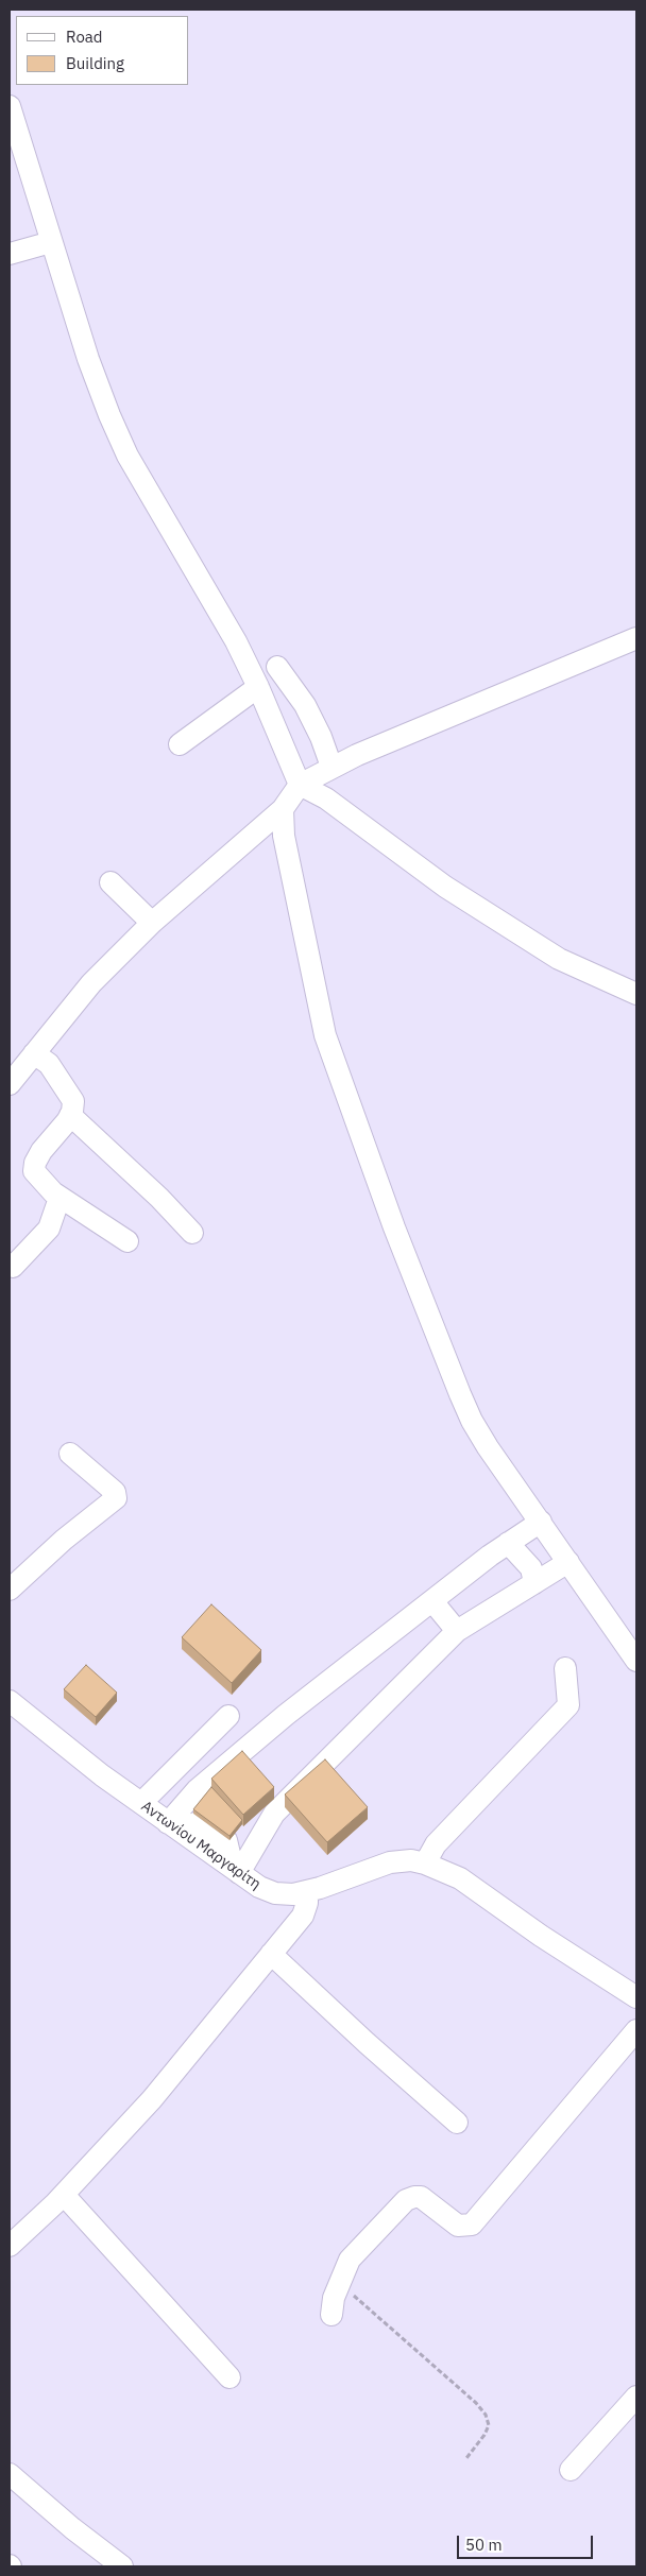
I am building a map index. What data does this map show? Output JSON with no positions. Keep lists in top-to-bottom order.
{
  "streets": {
    "street": ["Αντωνίου Μαργαρίτη"]
  },
  "legend": ["Road", "Building"],
  "scale_bar": "50 m"
}
